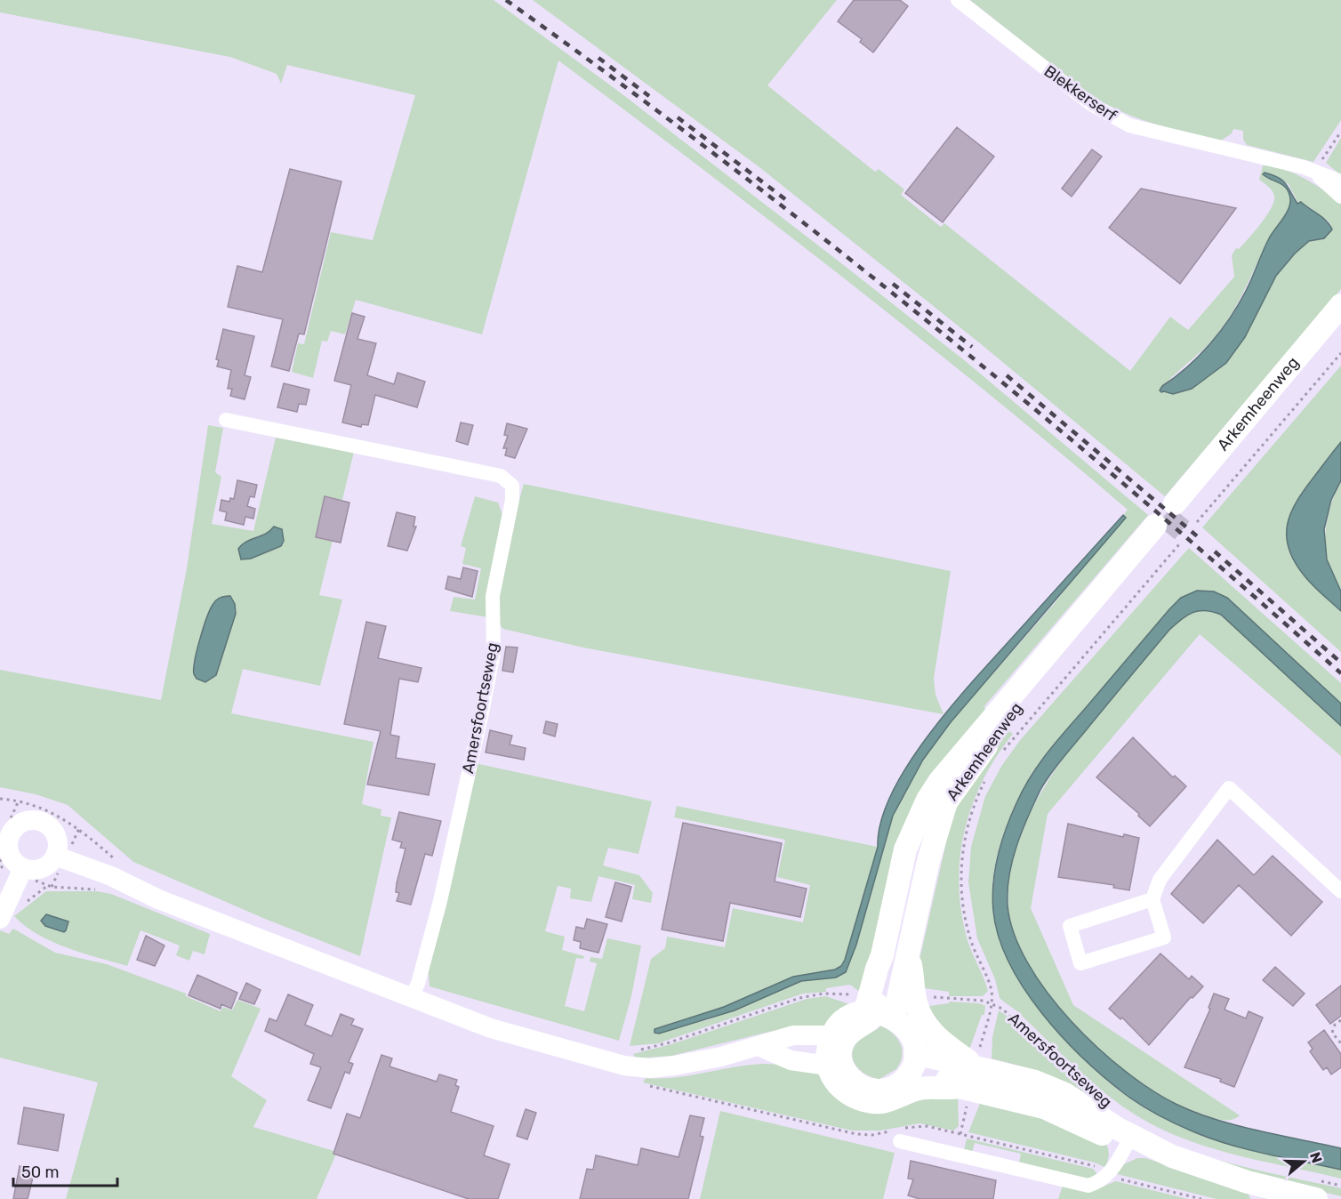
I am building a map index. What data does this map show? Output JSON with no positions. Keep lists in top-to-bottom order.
{
  "streets": {
    "main road": ["Arkemheenweg", "Amersfoortseweg"],
    "street": ["Blekkerserf"]
  },
  "crossings": [
    ["Arkemheenweg", "Amersfoortseweg"]
  ],
  "scale_bar": "50 m",
  "north": "right"
}
